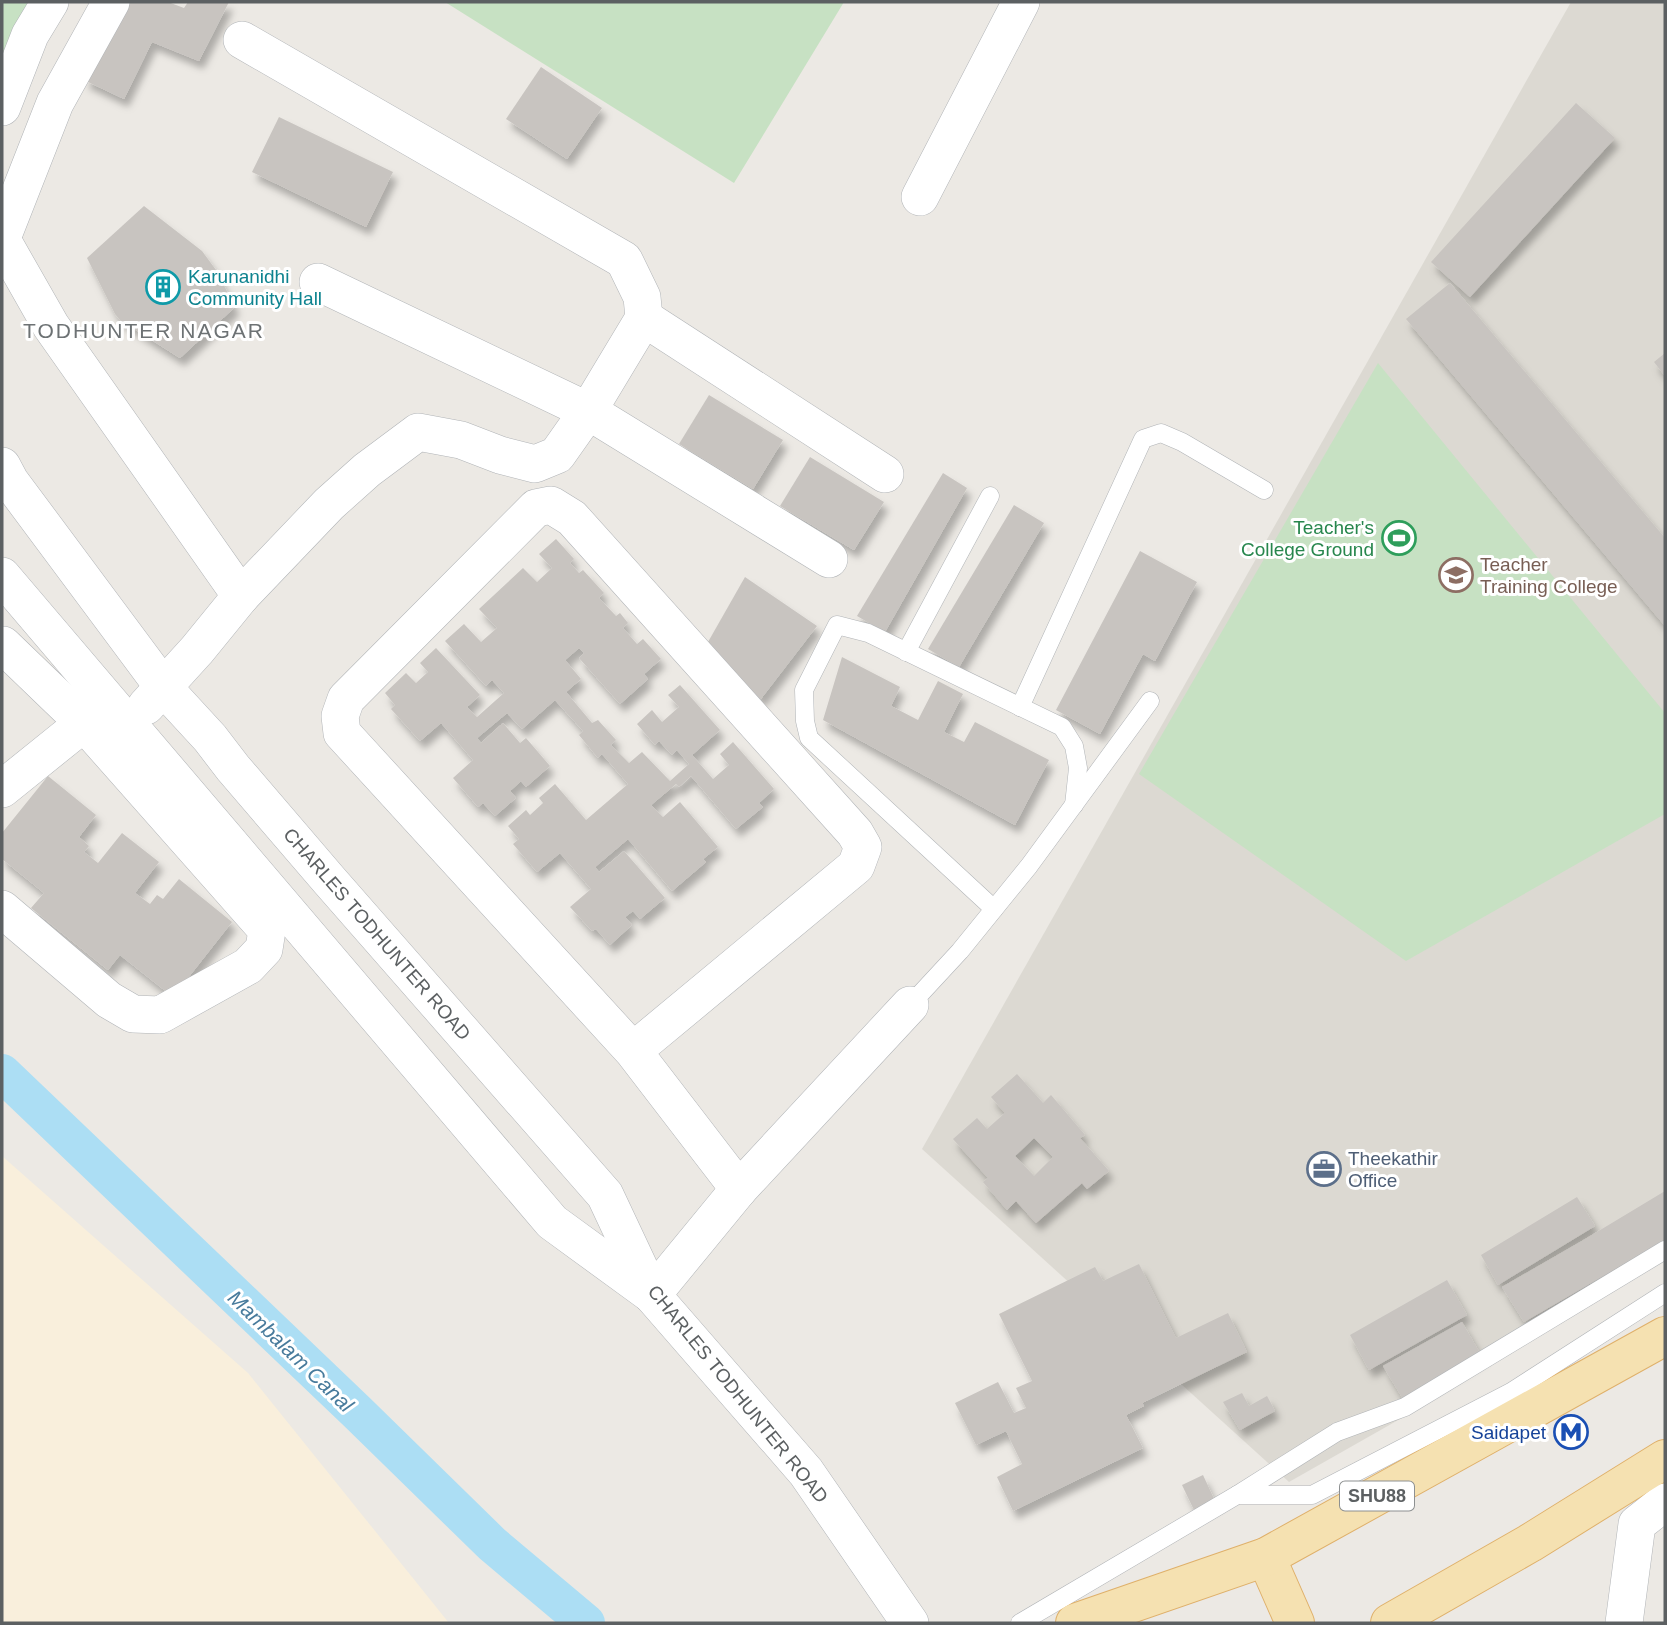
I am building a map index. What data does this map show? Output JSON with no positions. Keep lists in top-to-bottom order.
{
  "streets": {
    "main road": ["SHU88"],
    "street": ["CHARLES TODHUNTER ROAD"]
  },
  "districts": ["TODHUNTER NAGAR"],
  "water": ["Mambalam Canal"],
  "places": {
    "building": ["Karunanidhi Community Hall"],
    "sports": ["Teacher's College Ground"],
    "school or university": ["Teacher Training College"],
    "office": ["Theekathir Office"],
    "metro station": ["Saidapet"]
  }
}
